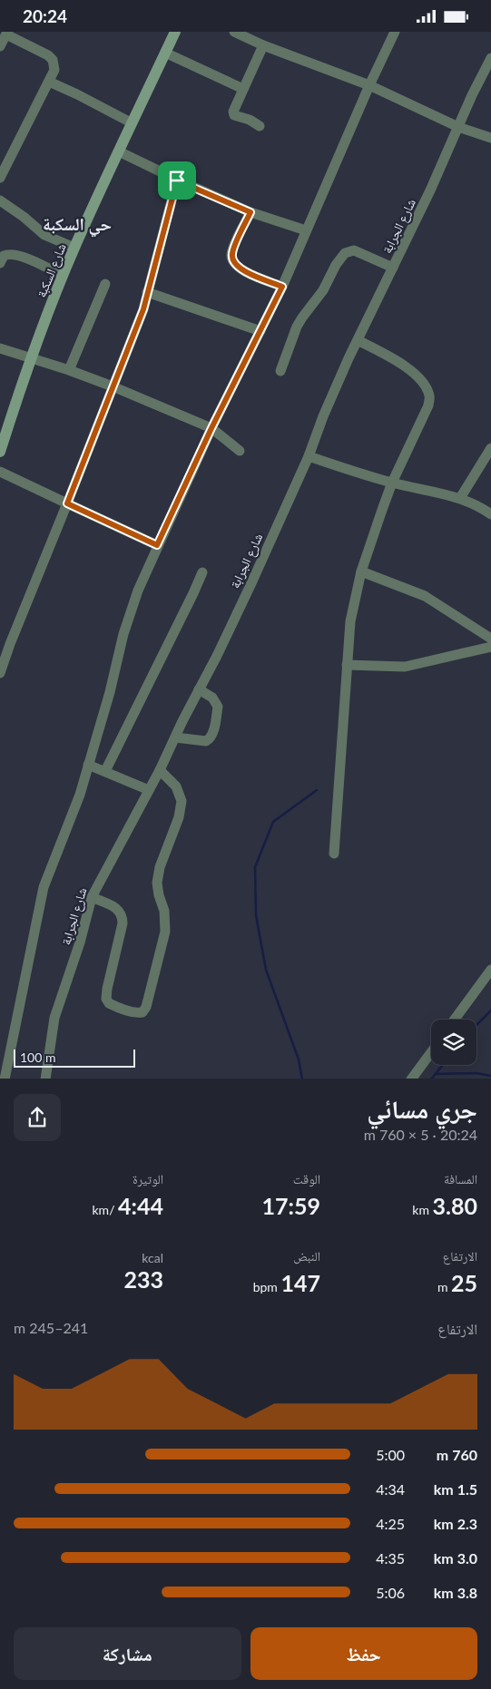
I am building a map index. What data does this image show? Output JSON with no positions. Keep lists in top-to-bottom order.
{
  "streets": {
    "main road": ["شارع السكبة"],
    "street": ["شارع الجرابة"]
  },
  "districts": ["حي السكبة"],
  "scale_bar": "100 m",
  "page": {
    "status": "20:24",
    "scale": "100 m",
    "heading": ["جري مسائي", "20:24 · 5 × 760 m"],
    "stats": [
      ["المسافة", "3.80 km"],
      ["الوقت", "17:59"],
      ["الوتيرة", "4:44 /km"],
      ["الارتفاع", "25 m"],
      ["النبض", "147 bpm"],
      ["kcal", "233"]
    ],
    "chart": ["الارتفاع", "241–245 m"],
    "list": [
      {
        "name": "760 m",
        "note": "5:00"
      },
      {
        "name": "1.5 km",
        "note": "4:34"
      },
      {
        "name": "2.3 km",
        "note": "4:25"
      },
      {
        "name": "3.0 km",
        "note": "4:35"
      },
      {
        "name": "3.8 km",
        "note": "5:06"
      }
    ],
    "buttons": ["حفظ", "مشاركة"]
  }
}
